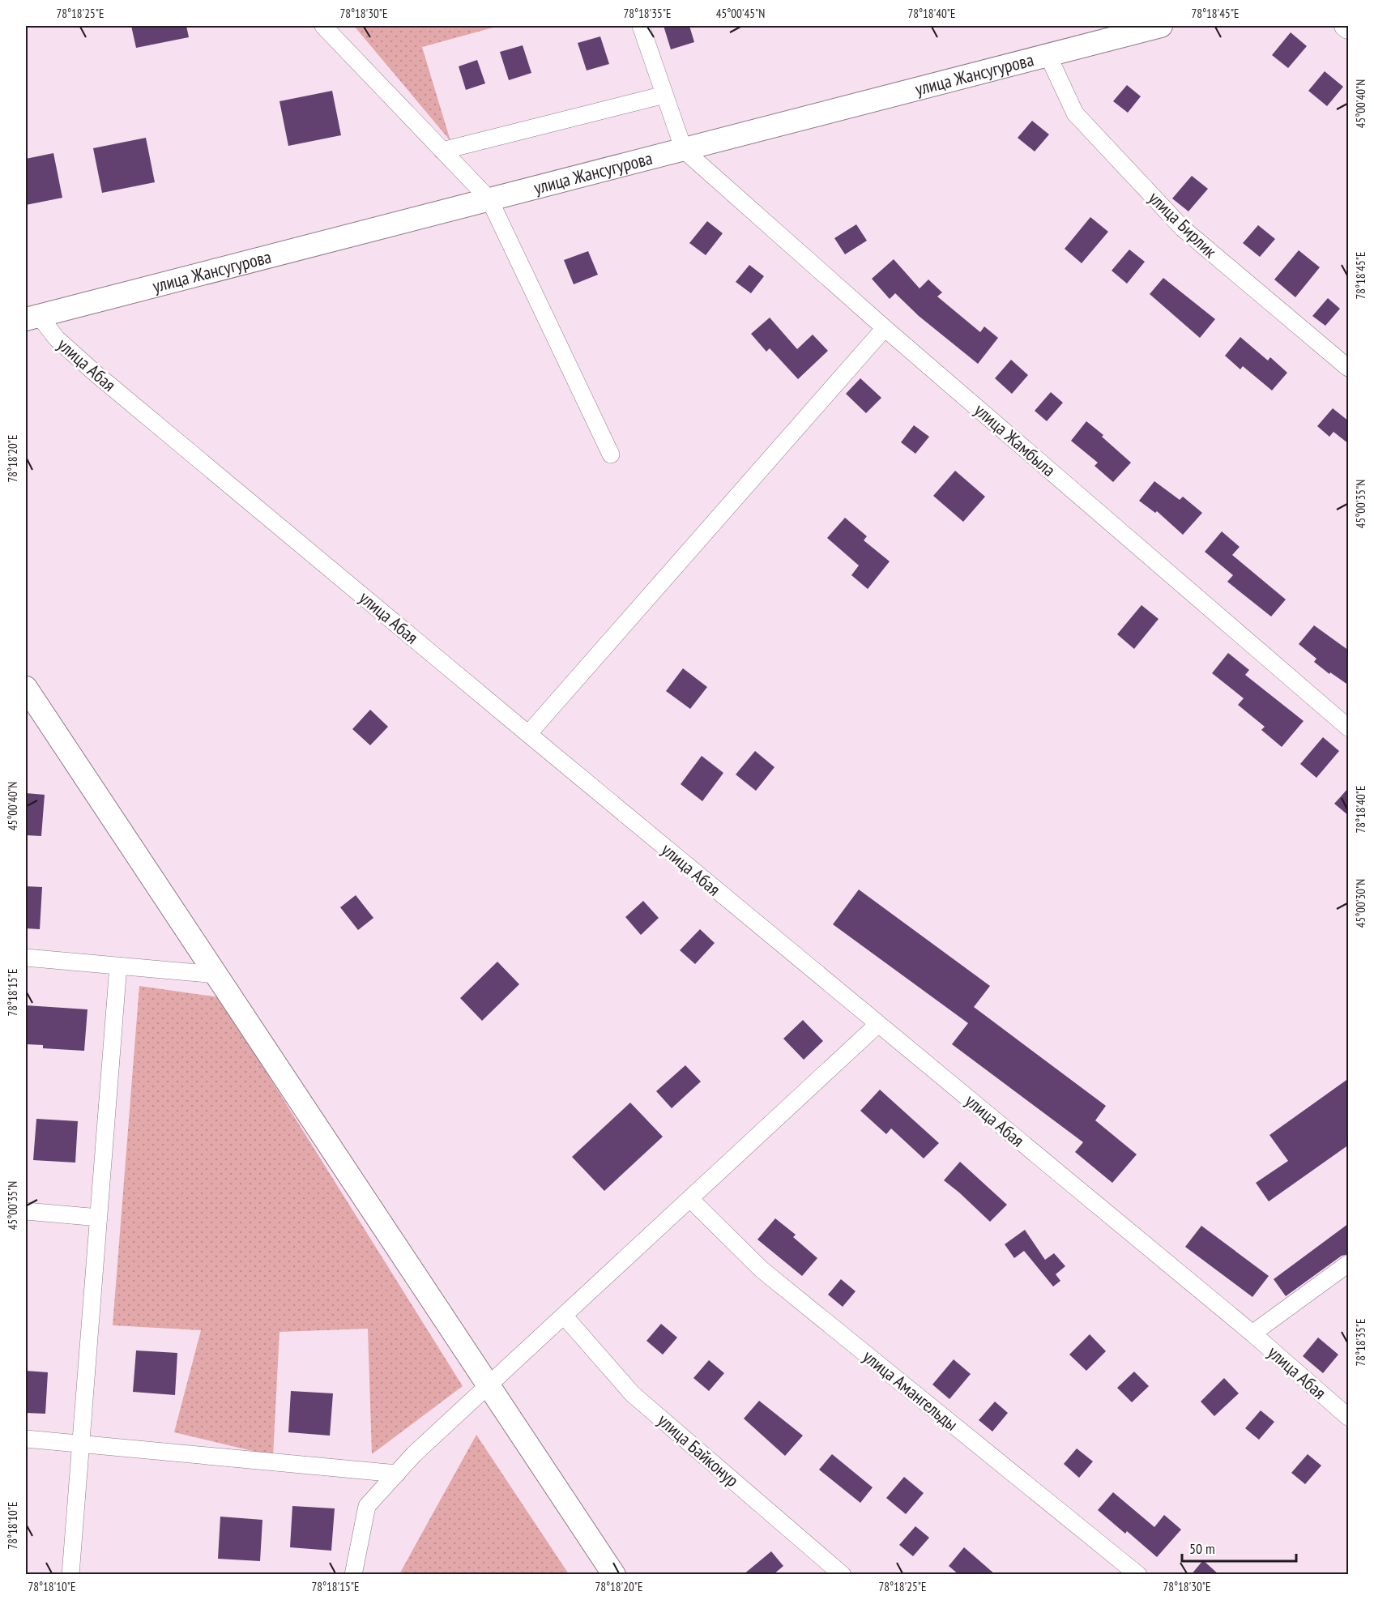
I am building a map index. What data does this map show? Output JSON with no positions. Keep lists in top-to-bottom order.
{
  "streets": {
    "main road": ["улица Жансугурова"],
    "street": [
      "улица Бирлик",
      "улица Абая",
      "улица Жамбыла",
      "улица Амангельды",
      "улица Байконур"
    ]
  },
  "crossings": [
    ["улица Жансугурова", "улица Бирлик"],
    ["улица Жансугурова", "улица Абая"],
    ["улица Жансугурова", "улица Жамбыла"]
  ],
  "scale_bar": "50 m",
  "coordinates": [
    "78°18'25\"E",
    "78°18'30\"E",
    "78°18'35\"E",
    "45°00'45\"N",
    "78°18'40\"E",
    "78°18'45\"E",
    "45°00'40\"N",
    "78°18'20\"E",
    "45°00'35\"N",
    "45°00'30\"N",
    "78°18'15\"E",
    "78°18'10\"E"
  ]
}
